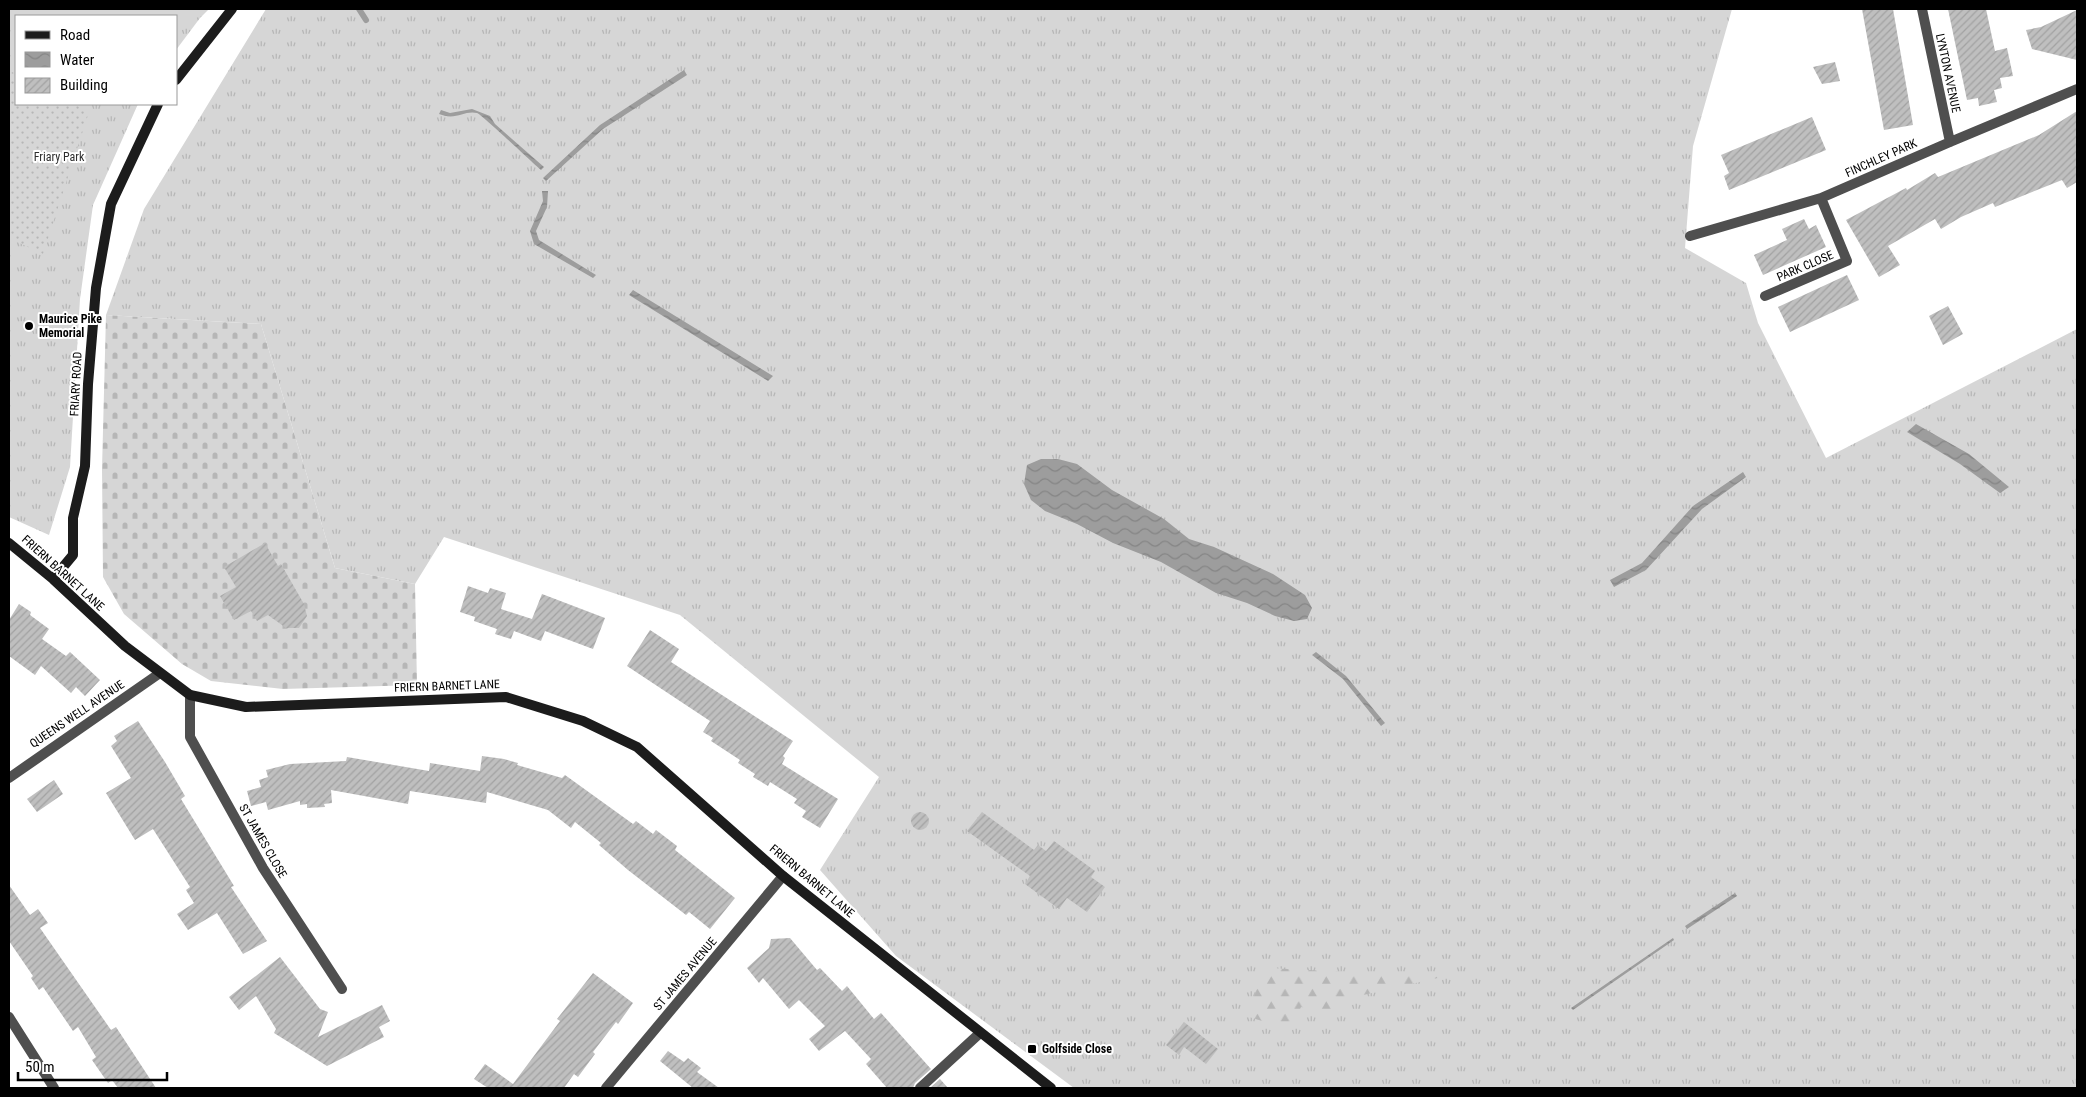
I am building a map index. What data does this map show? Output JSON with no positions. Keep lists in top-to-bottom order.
{
  "streets": {
    "main road": ["FRIARY ROAD", "FRIERN BARNET LANE"],
    "street": [
      "LYNTON AVENUE",
      "FINCHLEY PARK",
      "PARK CLOSE",
      "QUEENS WELL AVENUE",
      "ST JAMES CLOSE",
      "ST JAMES AVENUE"
    ]
  },
  "crossings": [
    ["LYNTON AVENUE", "FINCHLEY PARK"],
    ["FINCHLEY PARK", "PARK CLOSE"],
    ["FRIARY ROAD", "FRIERN BARNET LANE"],
    ["FRIERN BARNET LANE", "QUEENS WELL AVENUE"],
    ["FRIERN BARNET LANE", "ST JAMES CLOSE"],
    ["FRIERN BARNET LANE", "ST JAMES AVENUE"]
  ],
  "parks": ["Friary Park"],
  "places": {
    "other": ["Maurice Pike Memorial"],
    "transit": ["Golfside Close"]
  },
  "legend": ["Road", "Water", "Building"],
  "scale_bar": "50 m"
}
